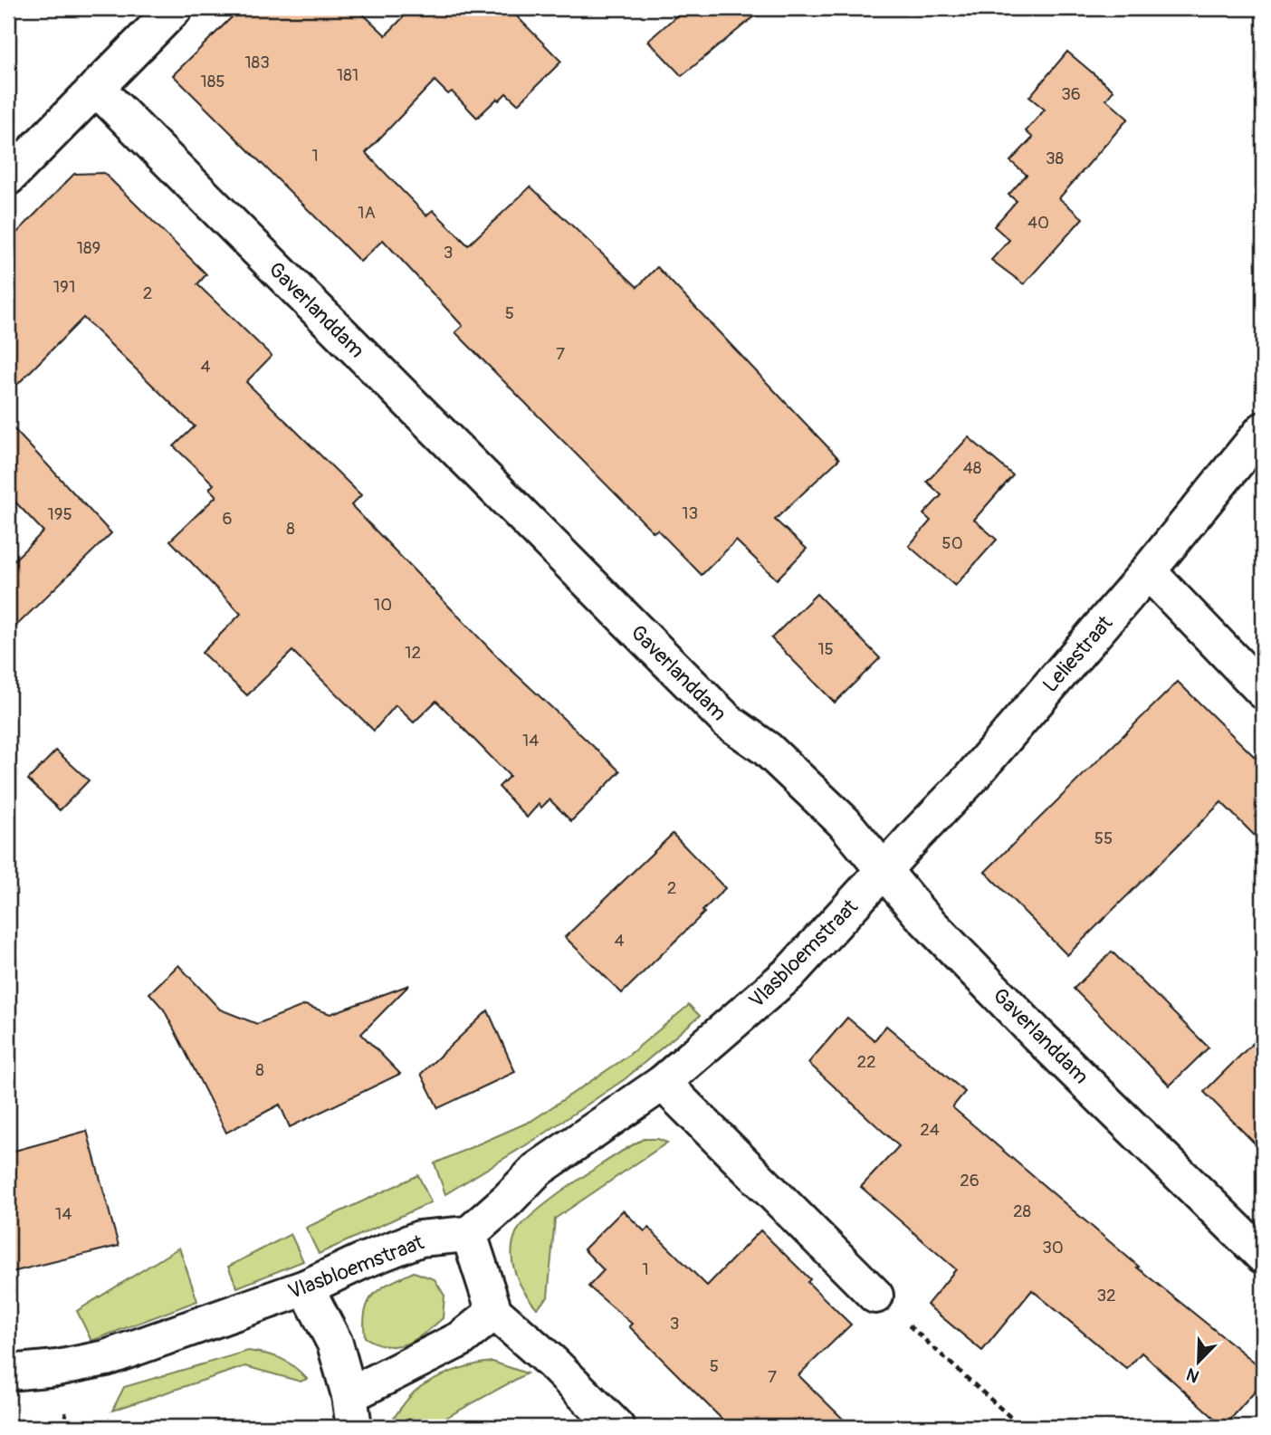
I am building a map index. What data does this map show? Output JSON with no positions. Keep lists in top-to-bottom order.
{
  "streets": {
    "street": ["Gaverlanddam", "Leliestraat", "Vlasbloemstraat"]
  },
  "crossings": [
    ["Gaverlanddam", "Leliestraat"],
    ["Gaverlanddam", "Vlasbloemstraat"],
    ["Leliestraat", "Vlasbloemstraat"]
  ],
  "house_numbers": [
    "183",
    "181",
    "185",
    "36",
    "1",
    "38",
    "1A",
    "40",
    "189",
    "3",
    "191",
    "2",
    "5",
    "7",
    "4",
    "48",
    "13",
    "195",
    "6",
    "8",
    "50",
    "10",
    "15",
    "12",
    "14",
    "55",
    "2",
    "4",
    "22",
    "8",
    "24",
    "26",
    "28",
    "14",
    "30",
    "1",
    "32",
    "3",
    "5",
    "7"
  ],
  "north": "bottom left"
}
